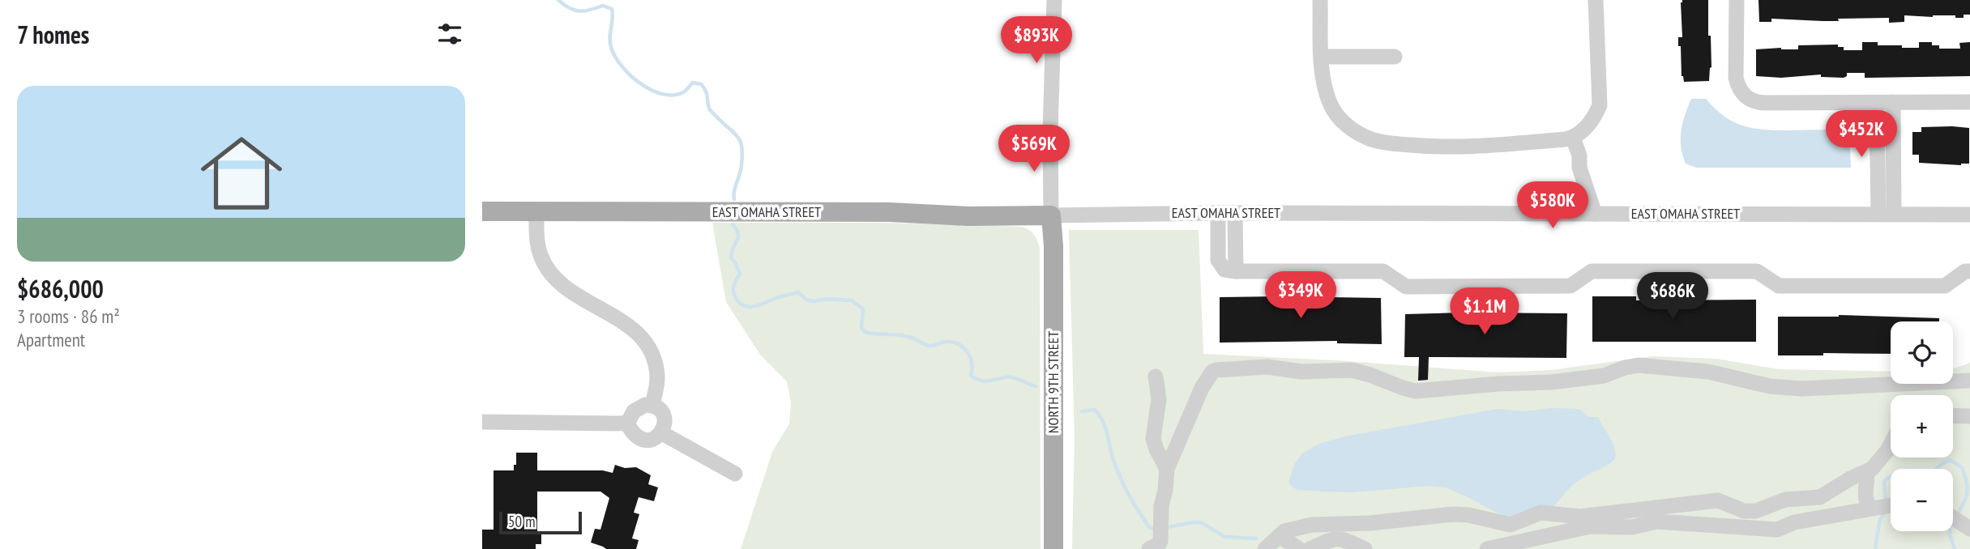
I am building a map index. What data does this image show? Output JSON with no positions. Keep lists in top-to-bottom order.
{
  "streets": {
    "main road": ["EAST OMAHA STREET", "NORTH 9TH STREET"]
  },
  "crossings": [
    ["EAST OMAHA STREET", "NORTH 9TH STREET"]
  ],
  "scale_bar": "50 m",
  "page": {
    "heading": "7 homes",
    "price": [
      "$893K",
      "$452K",
      "$569K",
      "$580K",
      "$349K",
      "$686K",
      "$1.1M"
    ],
    "list": [
      {
        "name": "$686,000",
        "note": "3 rooms · 86 m² · Apartment"
      }
    ],
    "map_buttons": ["+", "−"],
    "scale": "50 m"
  }
}
